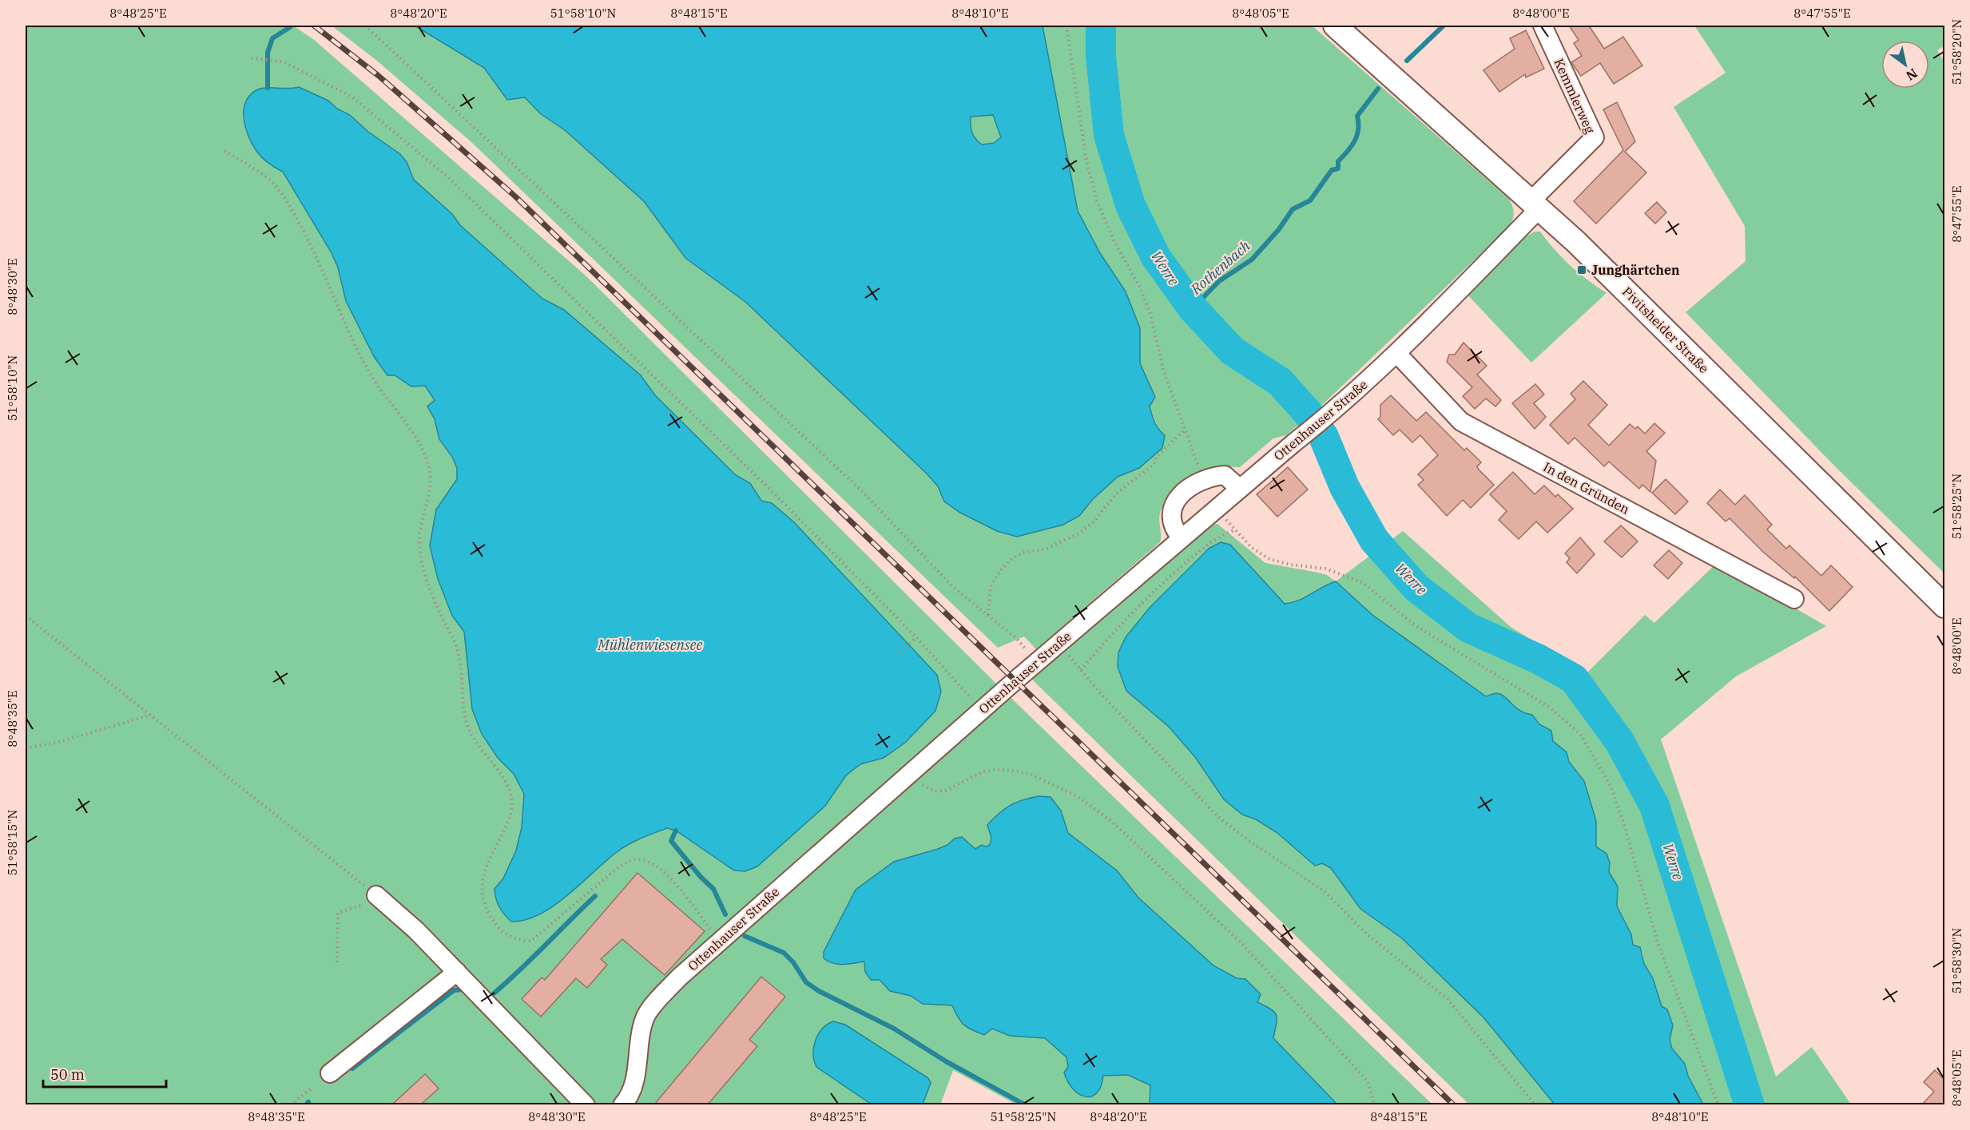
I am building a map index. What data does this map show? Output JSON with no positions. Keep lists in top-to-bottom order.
{
  "streets": {
    "main road": ["Pivitsheider Straße"],
    "street": ["Kemmlerweg", "Ottenhauser Straße", "In den Gründen"]
  },
  "crossings": [
    ["Kemmlerweg", "Pivitsheider Straße"],
    ["Kemmlerweg", "Ottenhauser Straße"],
    ["Pivitsheider Straße", "Ottenhauser Straße"],
    ["Ottenhauser Straße", "In den Gründen"]
  ],
  "water": ["Rothenbach", "Werre", "Mühlenwiesensee"],
  "places": {
    "transit": ["Junghärtchen"]
  },
  "scale_bar": "50 m",
  "north": "bottom right",
  "coordinates": [
    "8°48'25\"E",
    "8°48'20\"E",
    "51°58'10\"N",
    "8°48'15\"E",
    "8°48'10\"E",
    "8°48'05\"E",
    "8°48'00\"E",
    "8°47'55\"E",
    "51°58'20\"N",
    "8°48'30\"E",
    "51°58'25\"N",
    "8°48'35\"E",
    "51°58'15\"N",
    "51°58'30\"N"
  ]
}
